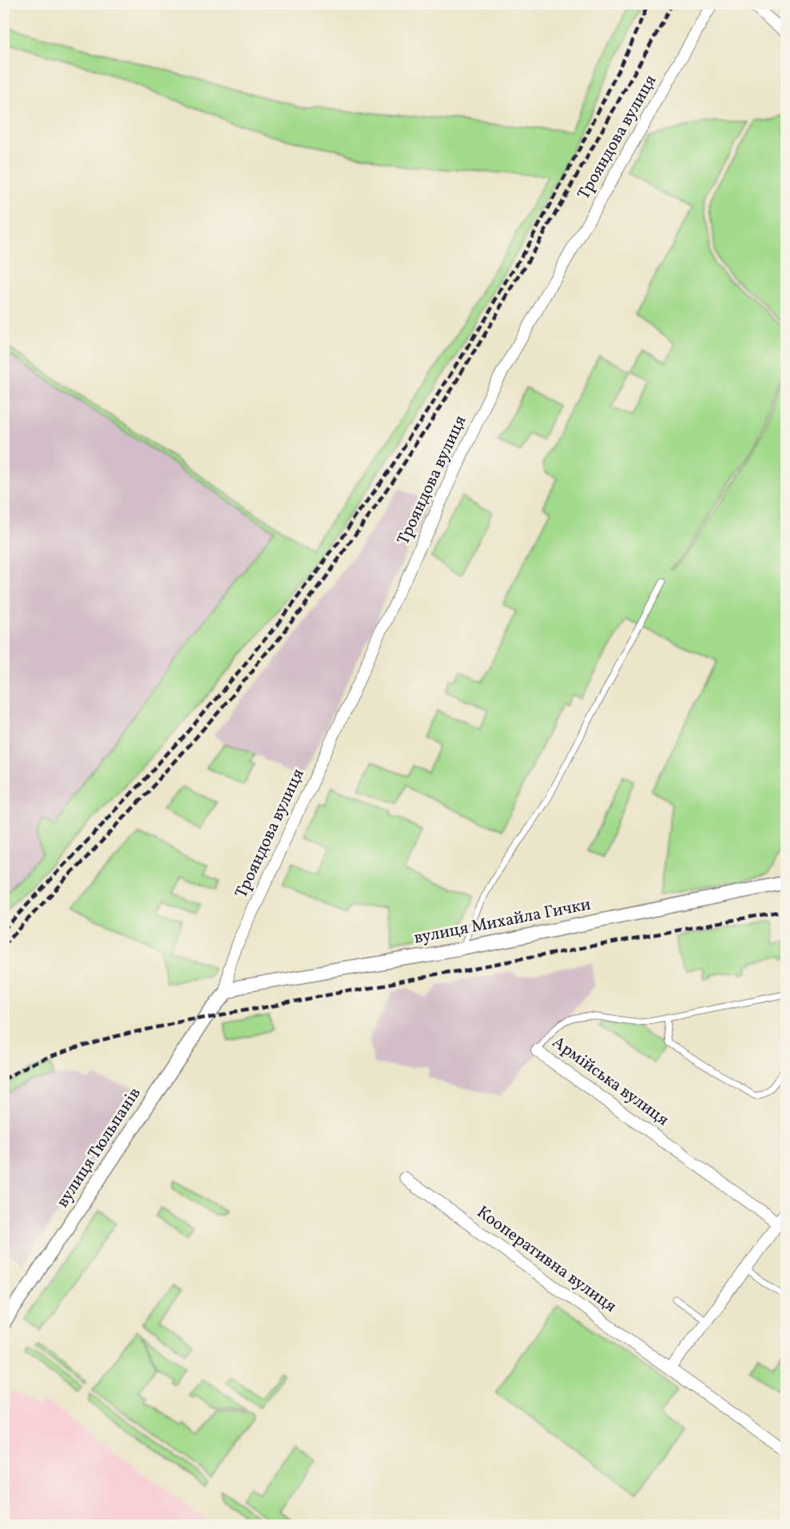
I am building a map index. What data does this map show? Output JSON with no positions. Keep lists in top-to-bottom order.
{
  "streets": {
    "street": [
      "Трояндова вулиця",
      "вулиця Михайла Гички",
      "Армійська вулиця",
      "вулиця Тюльпанів",
      "Кооперативна вулиця"
    ]
  },
  "crossings": [
    ["Трояндова вулиця", "вулиця Михайла Гички"],
    ["Трояндова вулиця", "вулиця Тюльпанів"],
    ["вулиця Михайла Гички", "вулиця Тюльпанів"]
  ]
}
